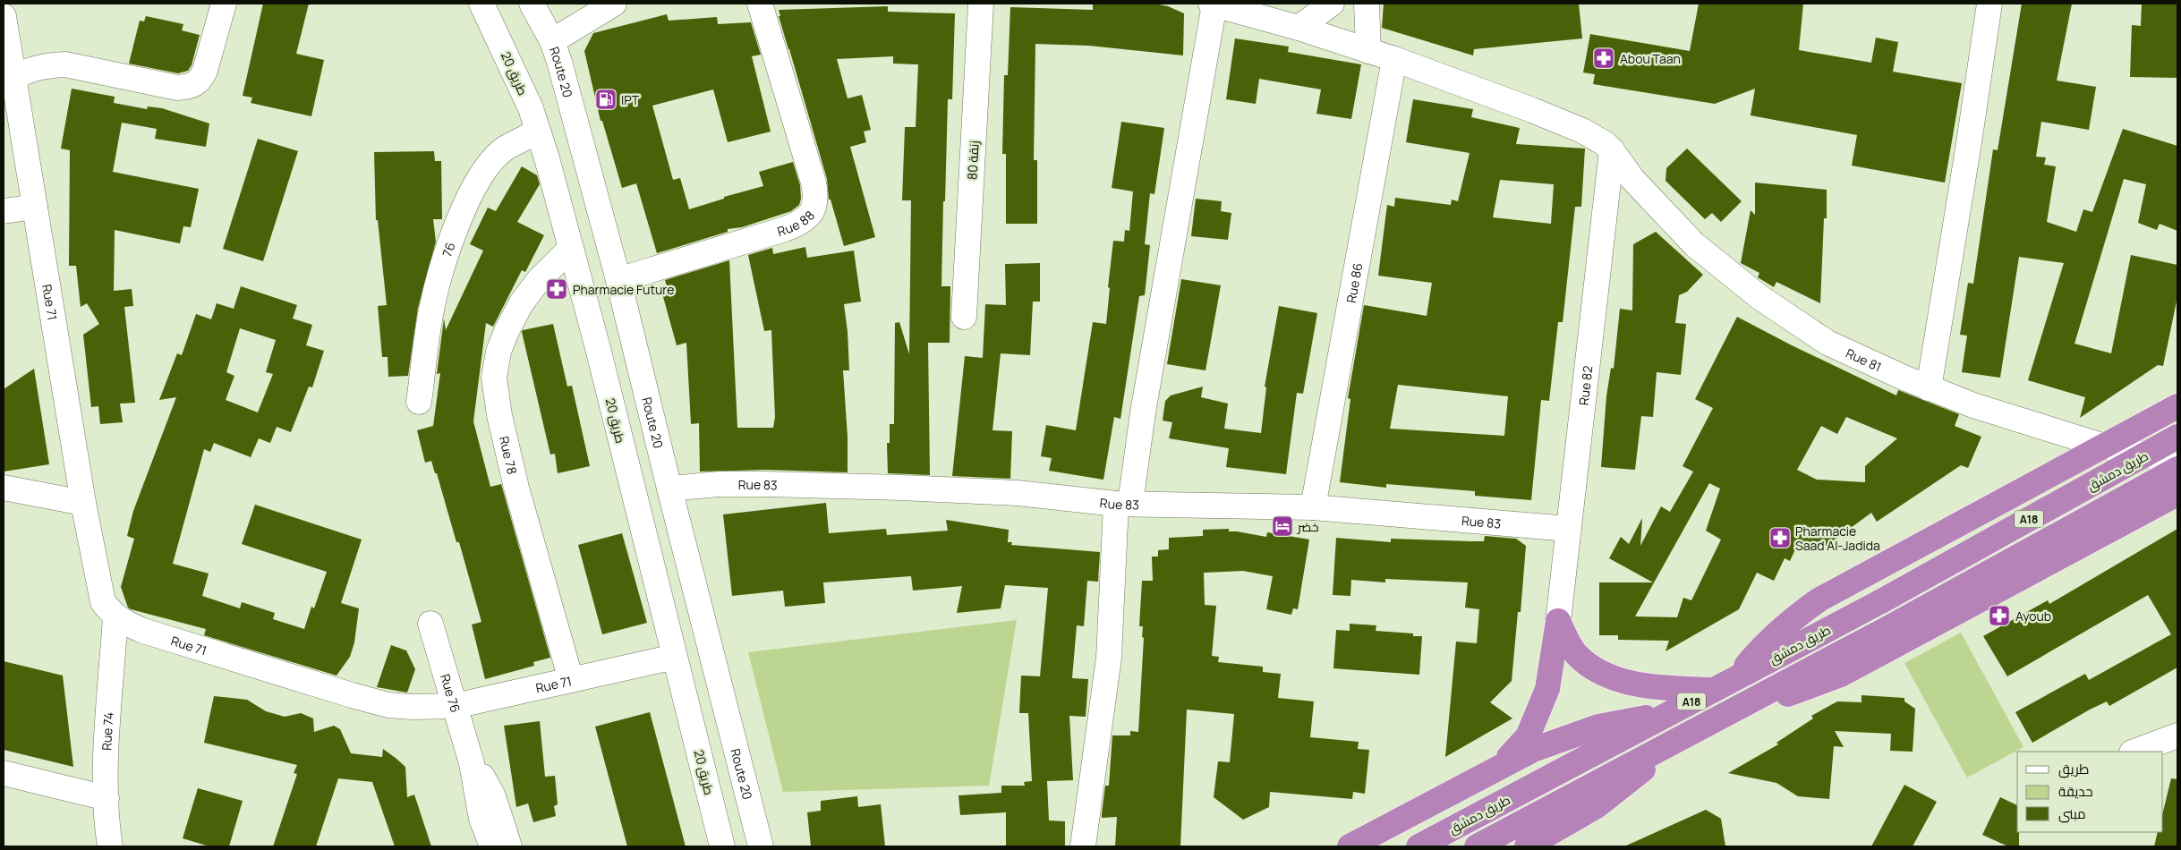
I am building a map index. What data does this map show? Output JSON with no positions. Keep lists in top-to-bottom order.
{
  "streets": {
    "highway": ["طريق دمشق", "A18"],
    "street": [
      "Route 20",
      "طريق 20",
      "زنقة 80",
      "Rue 88",
      "76",
      "Rue 86",
      "Rue 71",
      "Rue 81",
      "Rue 82",
      "Rue 78",
      "Rue 83",
      "Rue 76",
      "Rue 74"
    ]
  },
  "crossings": [
    ["Route 20", "Rue 88"],
    ["Route 20", "Rue 83"],
    ["طريق 20", "76"],
    ["طريق 20", "Rue 71"],
    ["طريق 20", "Rue 78"],
    ["Rue 86", "Rue 81"],
    ["Rue 86", "Rue 83"],
    ["Rue 71", "Rue 78"],
    ["Rue 71", "Rue 76"],
    ["Rue 71", "Rue 74"],
    ["Rue 81", "Rue 82"],
    ["Rue 82", "Rue 83"]
  ],
  "places": {
    "pharmacy": [
      "Abou Taan",
      "Pharmacie Future",
      "Pharmacie Saad Al-Jadida",
      "Ayoub"
    ],
    "fuel station": ["IPT"],
    "hotel": ["خضر"]
  },
  "legend": ["طريق", "حديقة", "مبنى"]
}
